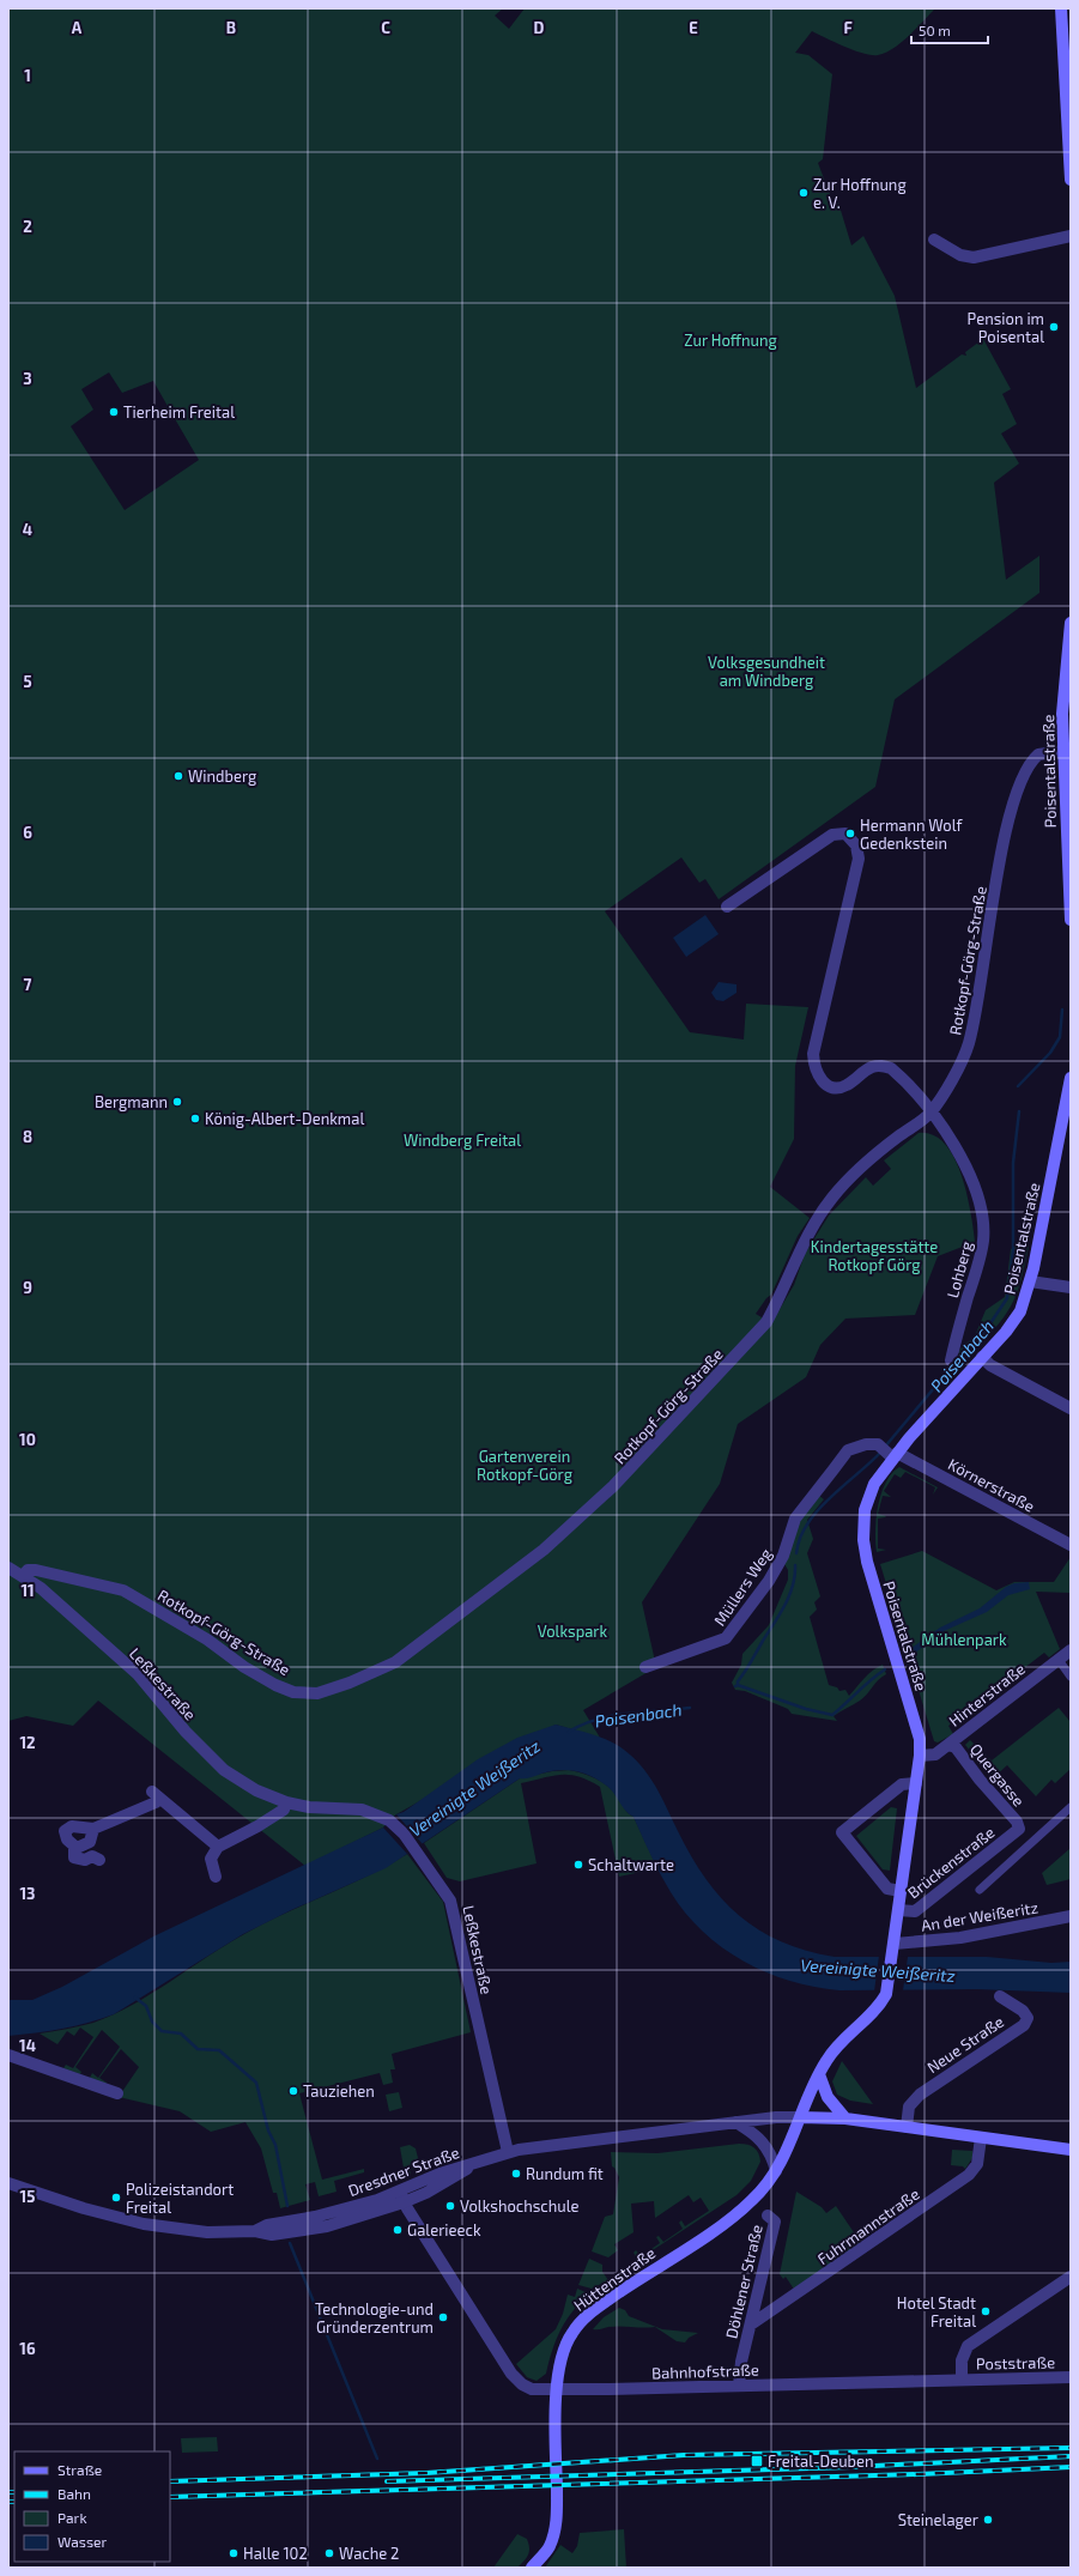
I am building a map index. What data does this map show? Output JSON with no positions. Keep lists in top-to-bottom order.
{
  "streets": {
    "main road": ["Poisentalstraße", "Hüttenstraße"],
    "street": [
      "Rotkopf-Görg-Straße",
      "Lohberg",
      "Körnerstraße",
      "Müllers Weg",
      "Leßkestraße",
      "Hinterstraße",
      "Quergasse",
      "Brückenstraße",
      "An der Weißeritz",
      "Neue Straße",
      "Dresdner Straße",
      "Fuhrmannstraße",
      "Döhlener Straße",
      "Poststraße",
      "Bahnhofstraße"
    ]
  },
  "crossings": [
    ["Poisentalstraße", "Rotkopf-Görg-Straße"],
    ["Poisentalstraße", "Körnerstraße"],
    ["Poisentalstraße", "Müllers Weg"],
    ["Poisentalstraße", "Hinterstraße"],
    ["Poisentalstraße", "Brückenstraße"],
    ["Poisentalstraße", "An der Weißeritz"],
    ["Poisentalstraße", "Dresdner Straße"],
    ["Poisentalstraße", "Hüttenstraße"],
    ["Rotkopf-Görg-Straße", "Lohberg"],
    ["Rotkopf-Görg-Straße", "Leßkestraße"],
    ["Körnerstraße", "Müllers Weg"],
    ["Leßkestraße", "Dresdner Straße"],
    ["Hinterstraße", "Quergasse"],
    ["Quergasse", "Brückenstraße"],
    ["Dresdner Straße", "Hüttenstraße"],
    ["Dresdner Straße", "Bahnhofstraße"],
    ["Fuhrmannstraße", "Döhlener Straße"],
    ["Hüttenstraße", "Bahnhofstraße"],
    ["Döhlener Straße", "Bahnhofstraße"],
    ["Poststraße", "Bahnhofstraße"]
  ],
  "water": ["Poisenbach", "Vereinigte Weißeritz"],
  "parks": [
    "Zur Hoffnung",
    "Volksgesundheit am Windberg",
    "Windberg Freital",
    "Kindertagesstätte Rotkopf Görg",
    "Gartenverein Rotkopf-Görg",
    "Volkspark",
    "Mühlenpark"
  ],
  "places": {
    "other": [
      "Zur Hoffnung e. V.",
      "Pension im Poisental",
      "Tierheim Freital",
      "Windberg",
      "Hermann Wolf Gedenkstein",
      "Bergmann",
      "König-Albert-Denkmal",
      "Schaltwarte",
      "Tauziehen",
      "Rundum fit",
      "Polizeistandort Freital",
      "Volkshochschule",
      "Galerieeck",
      "Hotel Stadt Freital",
      "Technologie-und Gründerzentrum",
      "Steinelager",
      "Halle 102",
      "Wache 2"
    ],
    "transit": ["Freital-Deuben"]
  },
  "legend": [
    "Straße",
    "Bahn",
    "Park",
    "Wasser"
  ],
  "scale_bar": "50 m",
  "grid": {
    "columns": [
      "A",
      "B",
      "C",
      "D",
      "E",
      "F"
    ],
    "rows": [
      "1",
      "2",
      "3",
      "4",
      "5",
      "6",
      "7",
      "8",
      "9",
      "10",
      "11",
      "12",
      "13",
      "14",
      "15",
      "16"
    ]
  }
}
